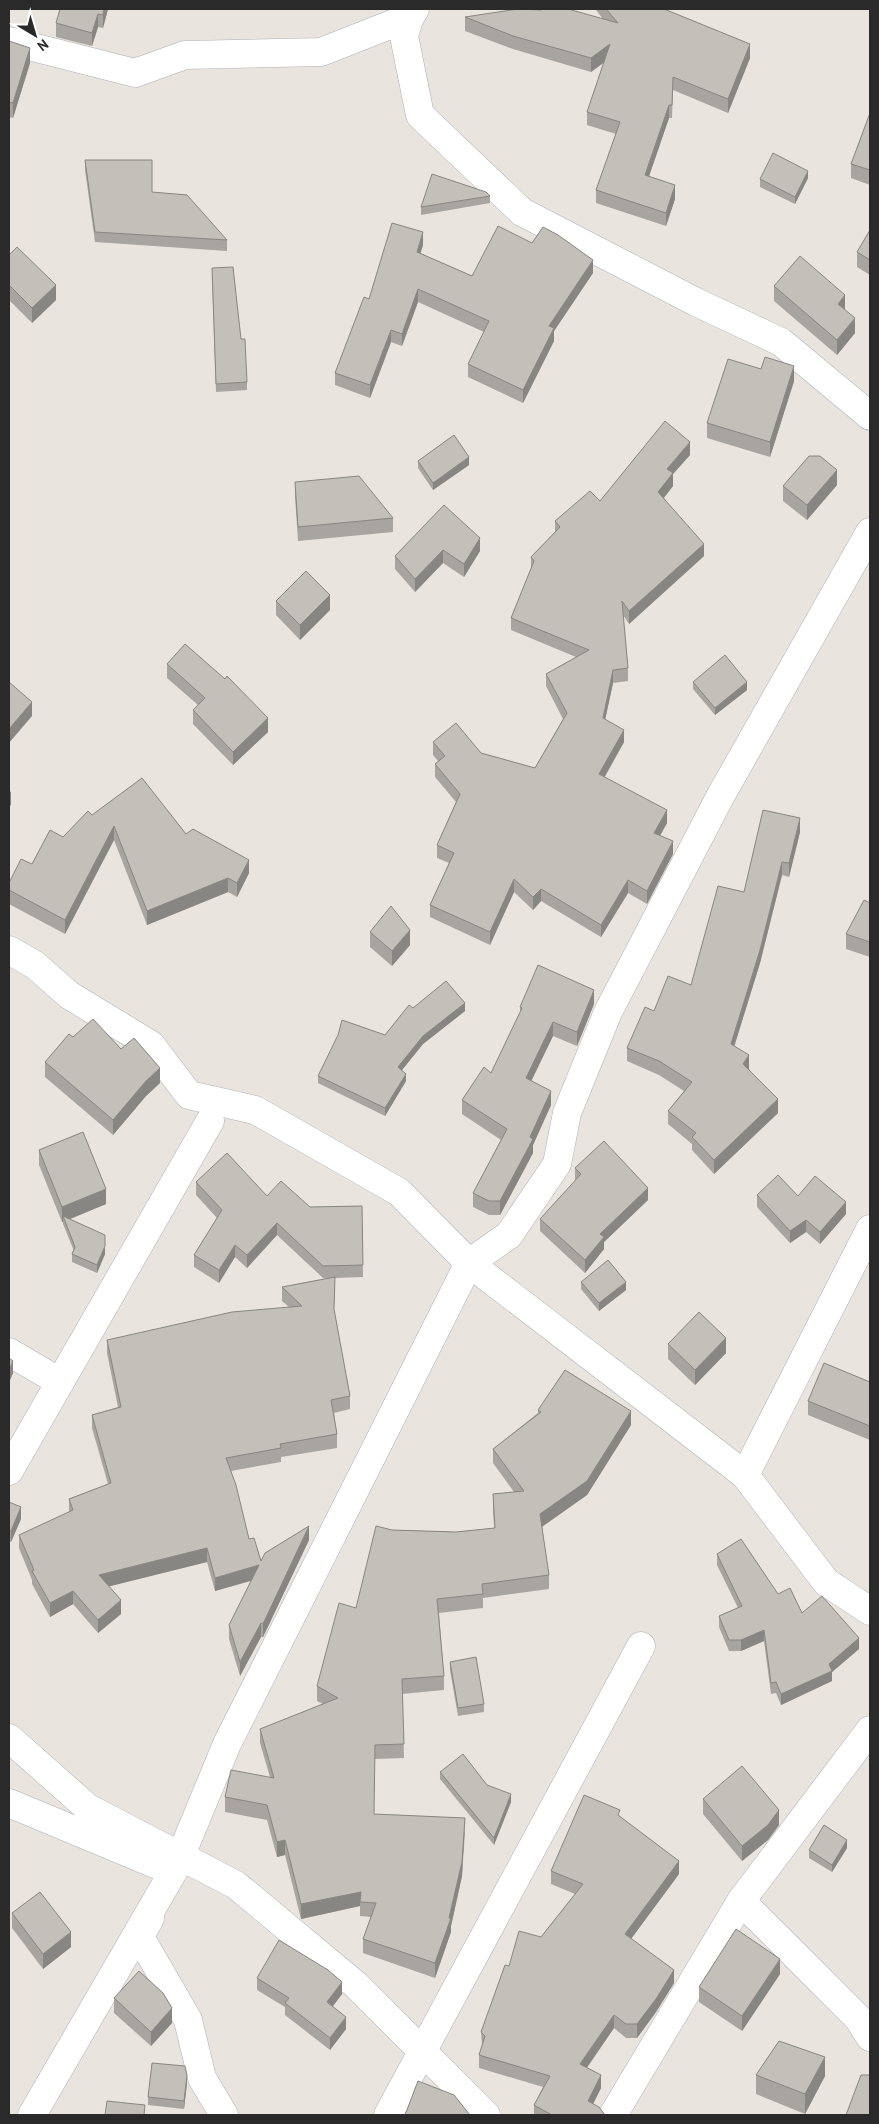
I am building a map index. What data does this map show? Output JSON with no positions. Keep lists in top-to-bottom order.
{
  "north": "bottom right"
}
